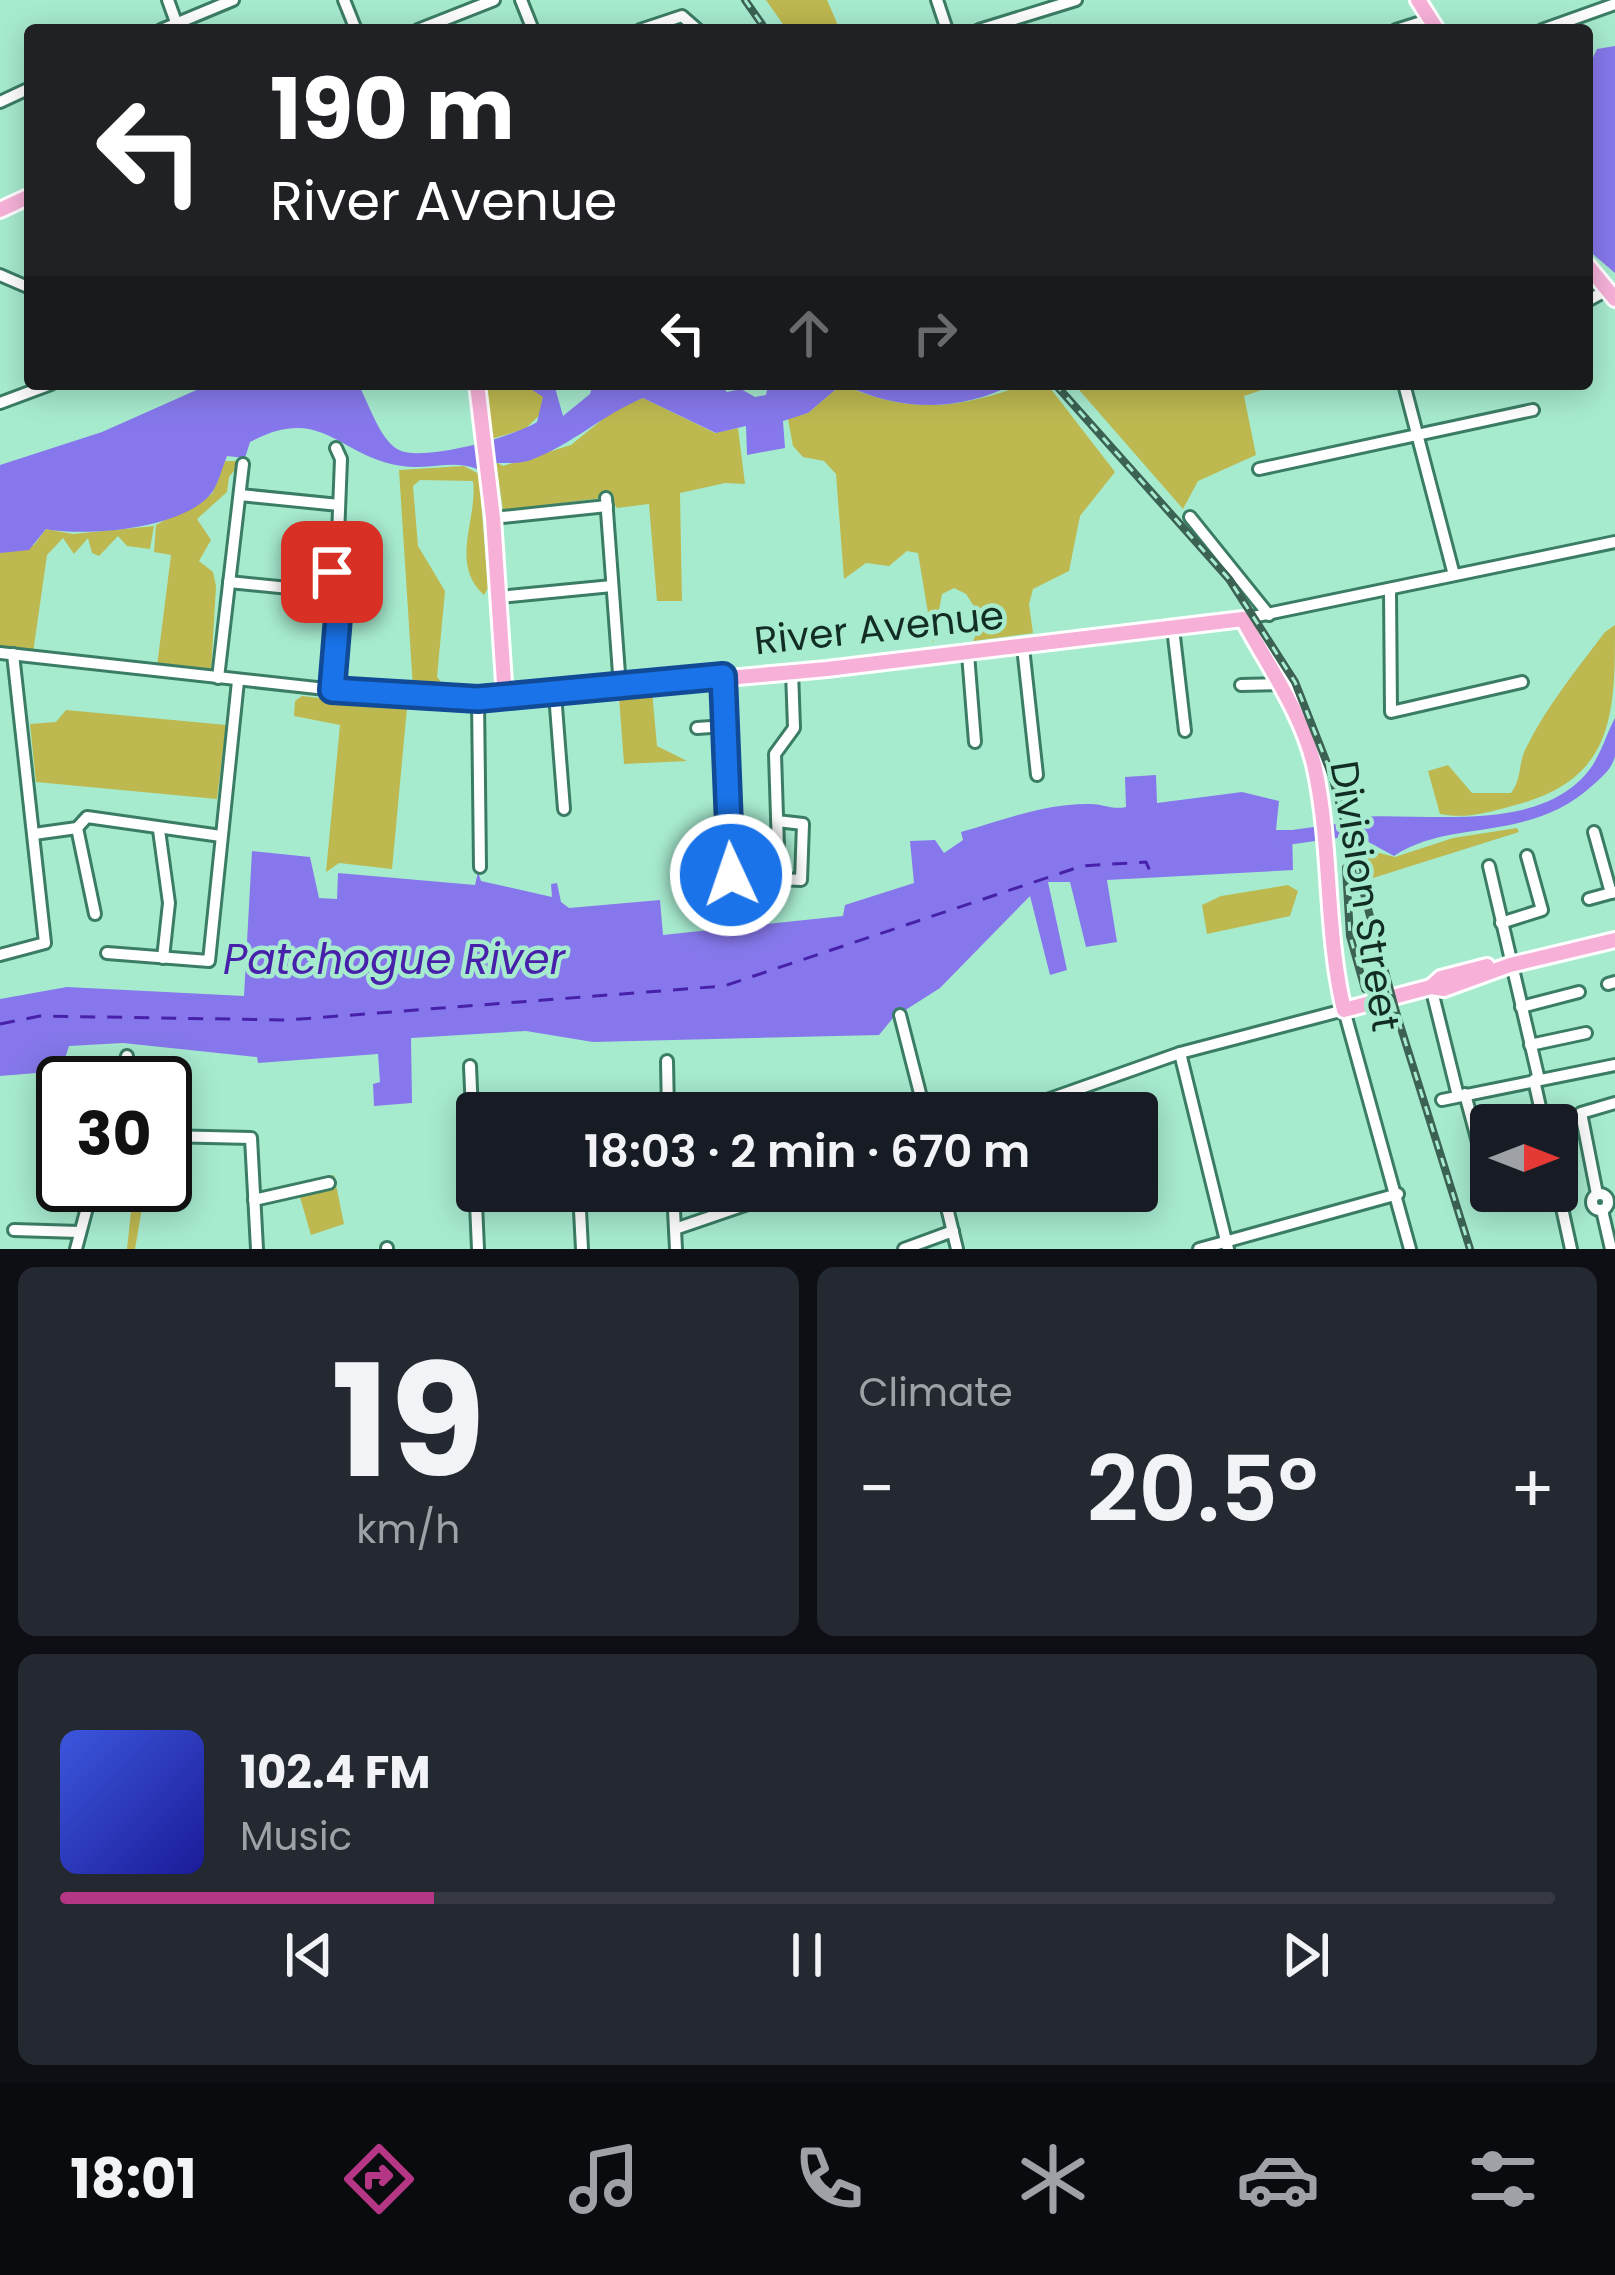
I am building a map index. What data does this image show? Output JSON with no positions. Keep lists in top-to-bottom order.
{
  "streets": {
    "main road": ["River Avenue", "Division Street"]
  },
  "crossings": [
    ["River Avenue", "Division Street"]
  ],
  "water": ["Patchogue River"],
  "north": "right",
  "page": {
    "turn": ["190 m", "River Avenue"],
    "limit": "30",
    "trip": "18:03 · 2 min · 670 m",
    "tile": [
      ["19", "km/h"],
      "Climate"
    ],
    "heat": ["−", "20.5°", "+"],
    "song": ["102.4 FM", "Music"],
    "tabs": "18:01"
  }
}
